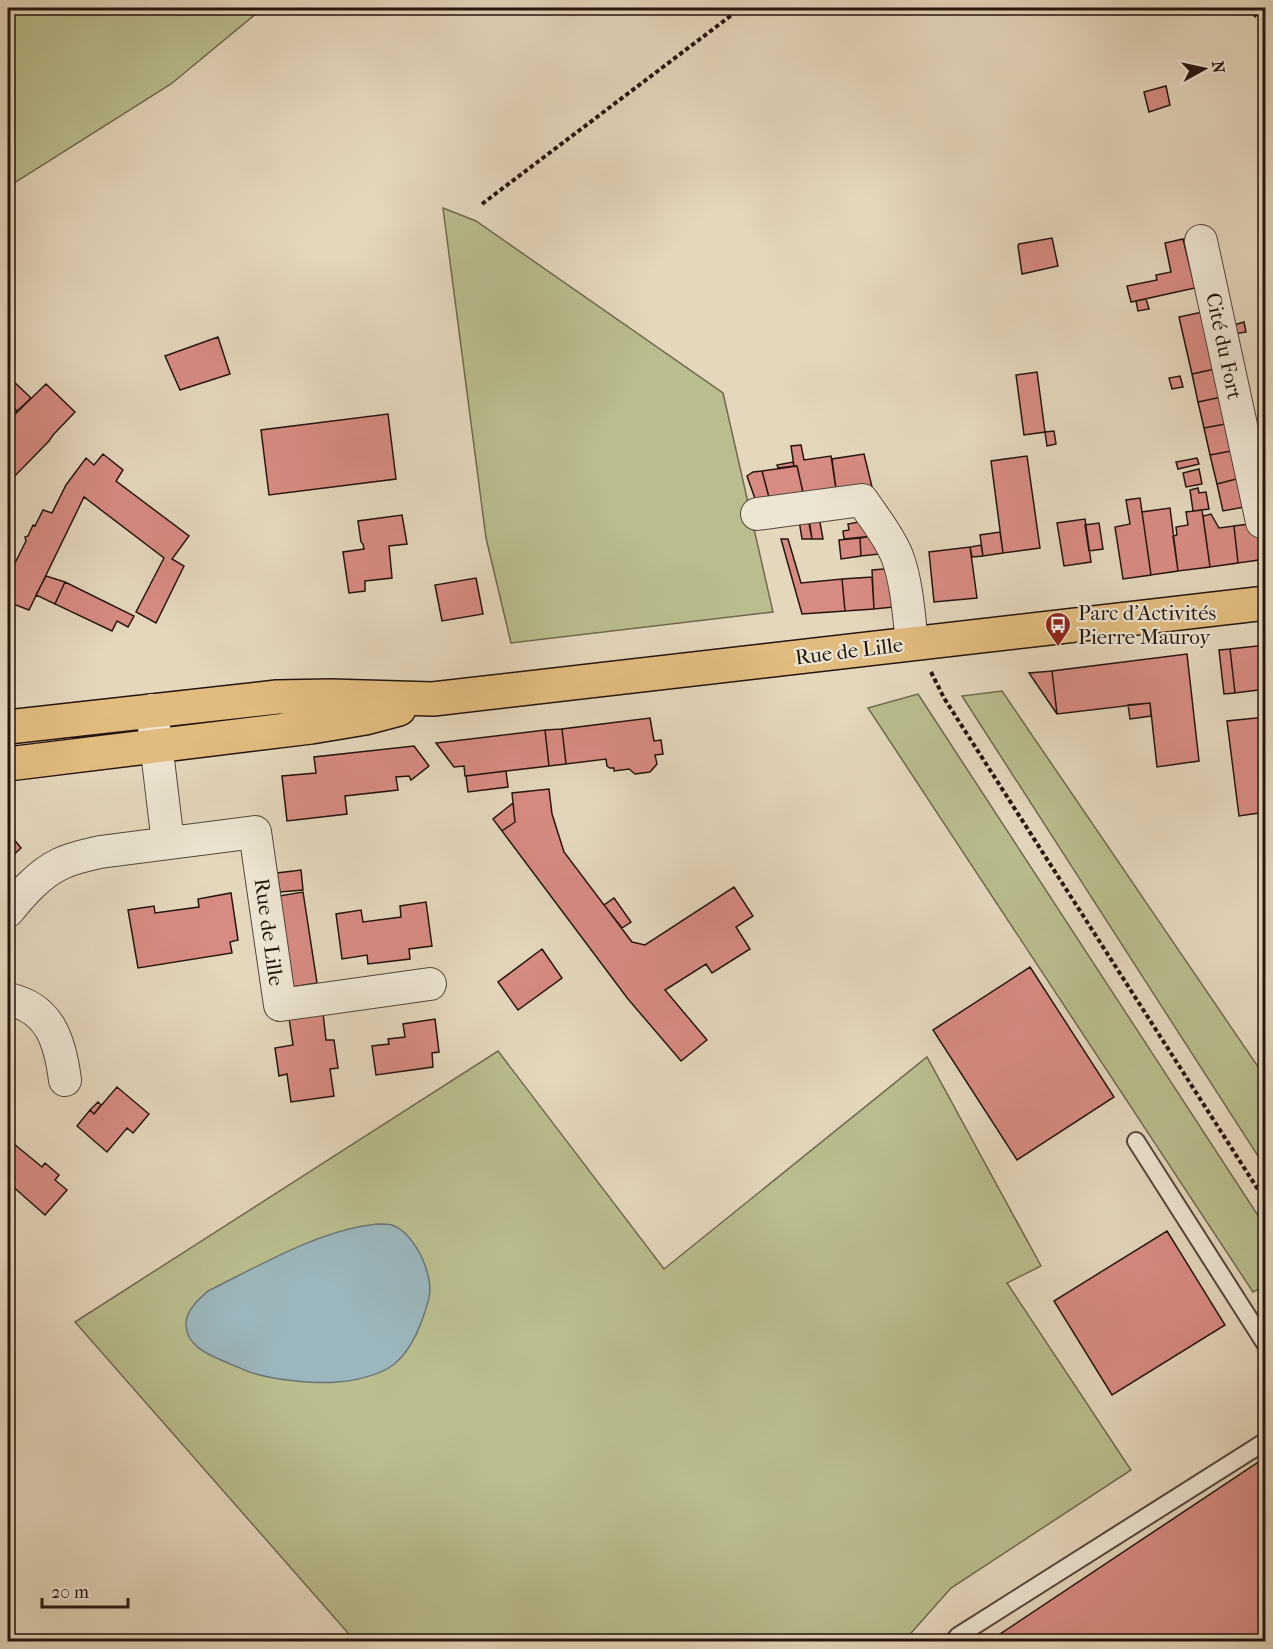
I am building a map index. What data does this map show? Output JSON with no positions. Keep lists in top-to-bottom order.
{
  "streets": {
    "main road": ["Rue de Lille"],
    "street": ["Cité du Fort"]
  },
  "places": {
    "bus stop": ["Parc d'Activités Pierre Mauroy"]
  },
  "scale_bar": "20 m",
  "north": "right"
}
